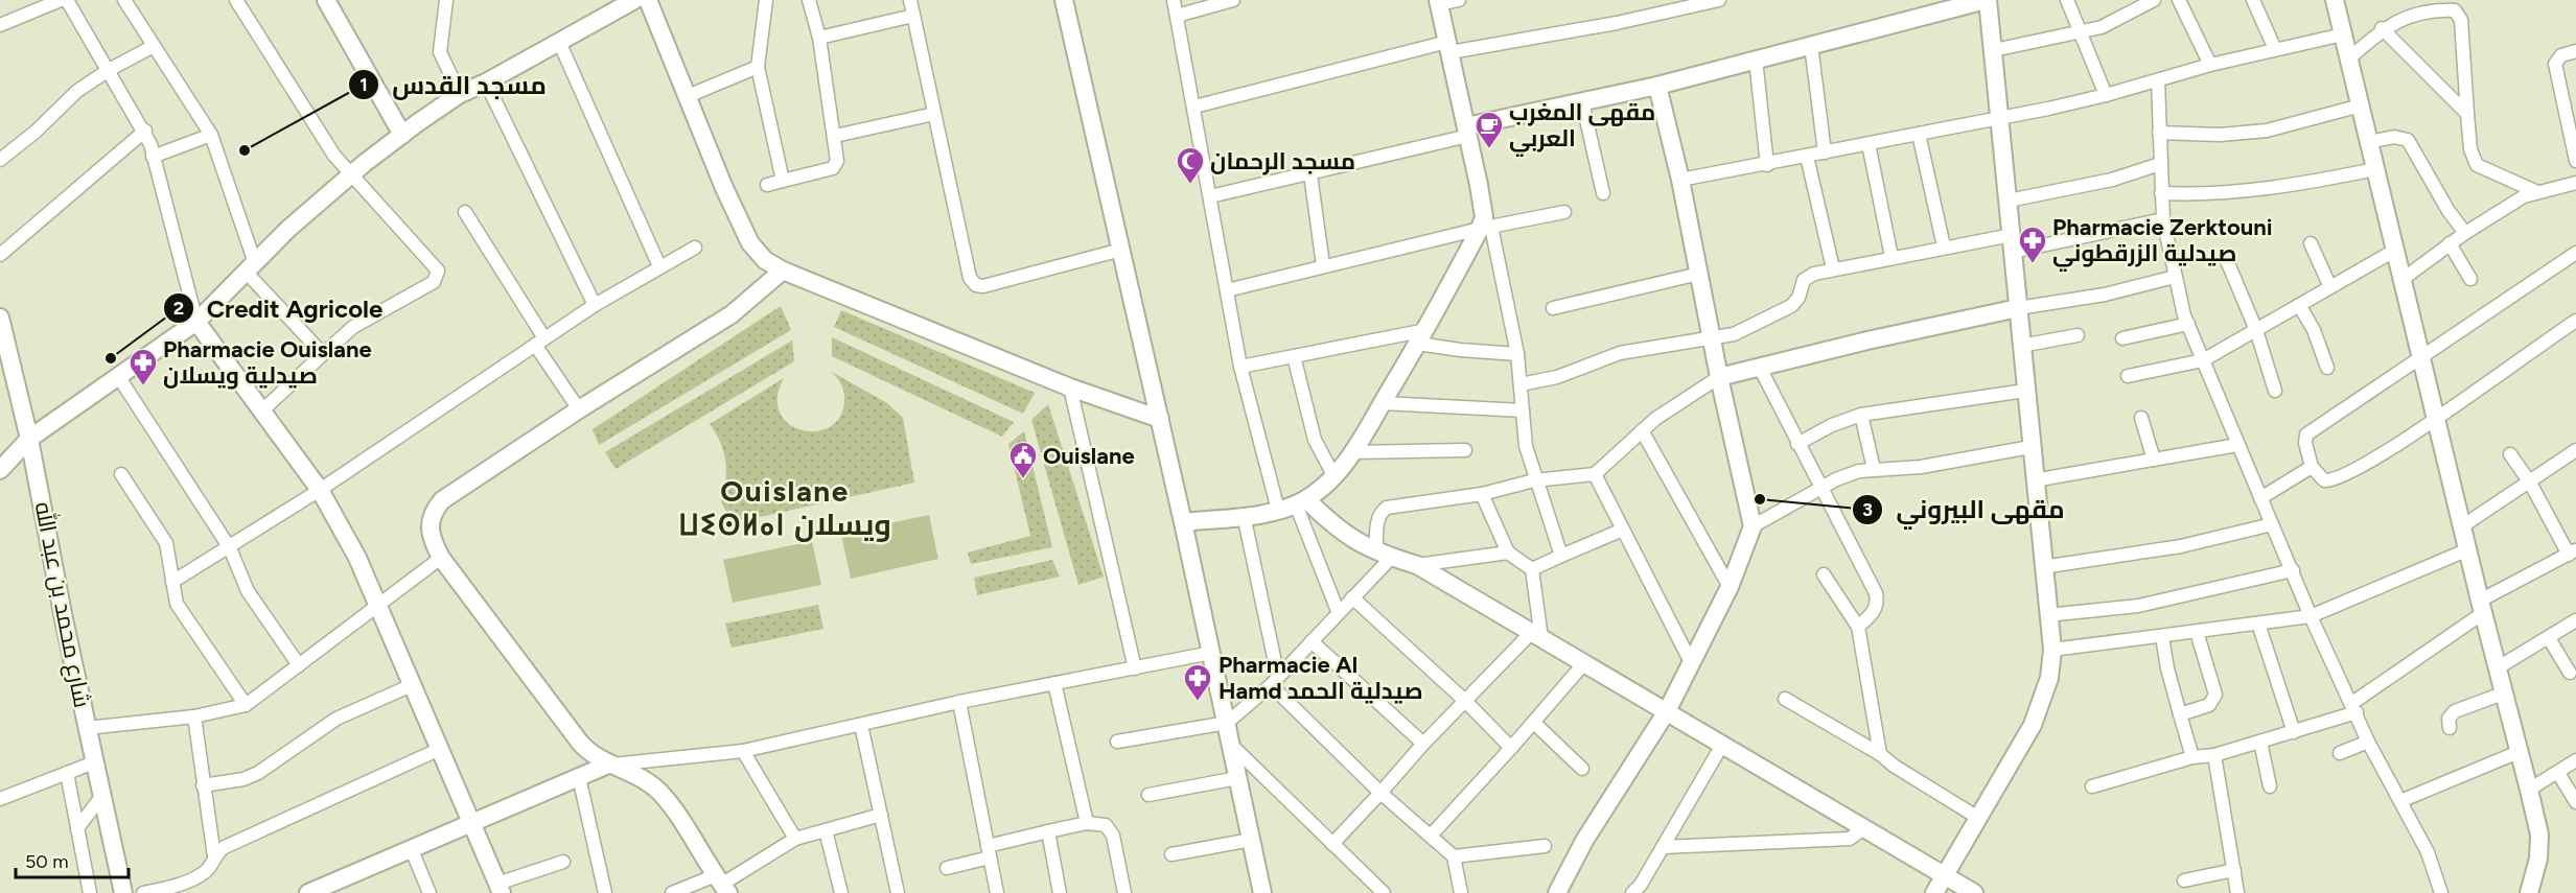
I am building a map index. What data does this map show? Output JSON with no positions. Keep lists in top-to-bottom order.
{
  "streets": {
    "street": ["شارع محمد بن عبد الله"]
  },
  "districts": ["Ouislane ⵡⵉⵙⵍⴰⵏ ويسلان"],
  "places": {
    "cafe": ["مقهى المغرب العربي"],
    "other": ["مسجد القدس", "Credit Agricole", "مقهى البيروني"],
    "mosque": ["مسجد الرحمان"],
    "pharmacy": ["Pharmacie Zerktouni صيدلية الزرقطوني", "Pharmacie Ouislane صيدلية ويسلان", "Pharmacie Al Hamd صيدلية الحمد"],
    "public building": ["Ouislane"]
  },
  "scale_bar": "50 m"
}
